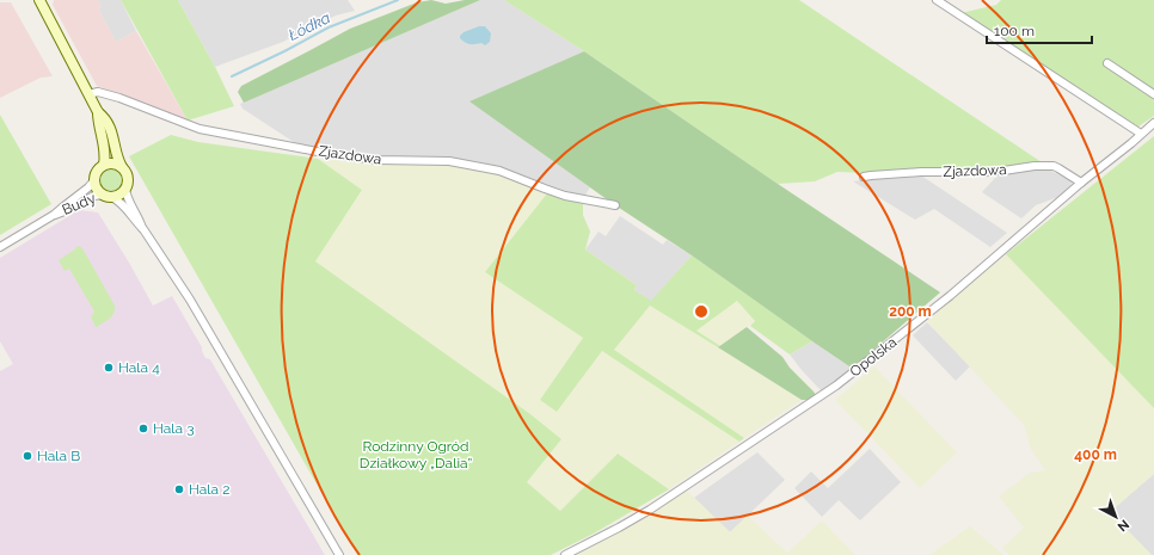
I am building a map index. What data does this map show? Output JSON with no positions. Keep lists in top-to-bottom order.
{
  "streets": {
    "street": ["Zjazdowa", "Budy", "Opolska"]
  },
  "crossings": [
    ["Zjazdowa", "Opolska"]
  ],
  "water": ["Łódka"],
  "parks": ["Rodzinny Ogród Działkowy „Dalia”"],
  "places": [
    "Hala 4",
    "Hala 3",
    "Hala B",
    "Hala 2"
  ],
  "scale_bar": "100 m",
  "north": "bottom right",
  "rings": ["200 m", "400 m"]
}
